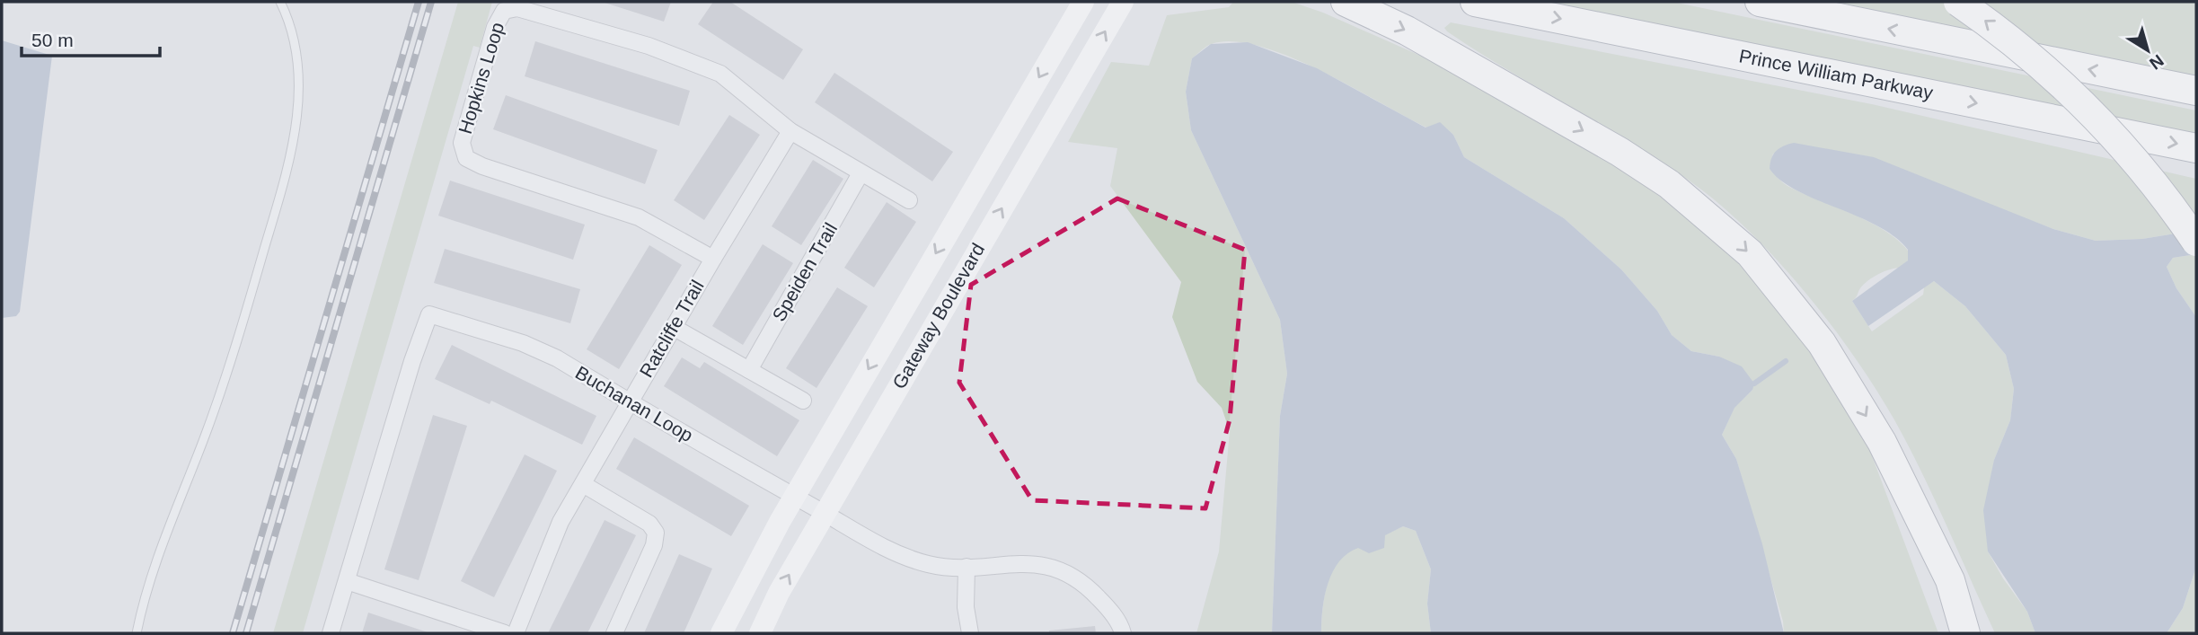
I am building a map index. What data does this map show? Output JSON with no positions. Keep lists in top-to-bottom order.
{
  "streets": {
    "highway": ["Prince William Parkway"],
    "street": [
      "Hopkins Loop",
      "Speiden Trail",
      "Gateway Boulevard",
      "Ratcliffe Trail",
      "Buchanan Loop"
    ]
  },
  "crossings": [
    ["Hopkins Loop", "Ratcliffe Trail"],
    ["Gateway Boulevard", "Buchanan Loop"],
    ["Ratcliffe Trail", "Buchanan Loop"]
  ],
  "scale_bar": "50 m",
  "north": "bottom right"
}
